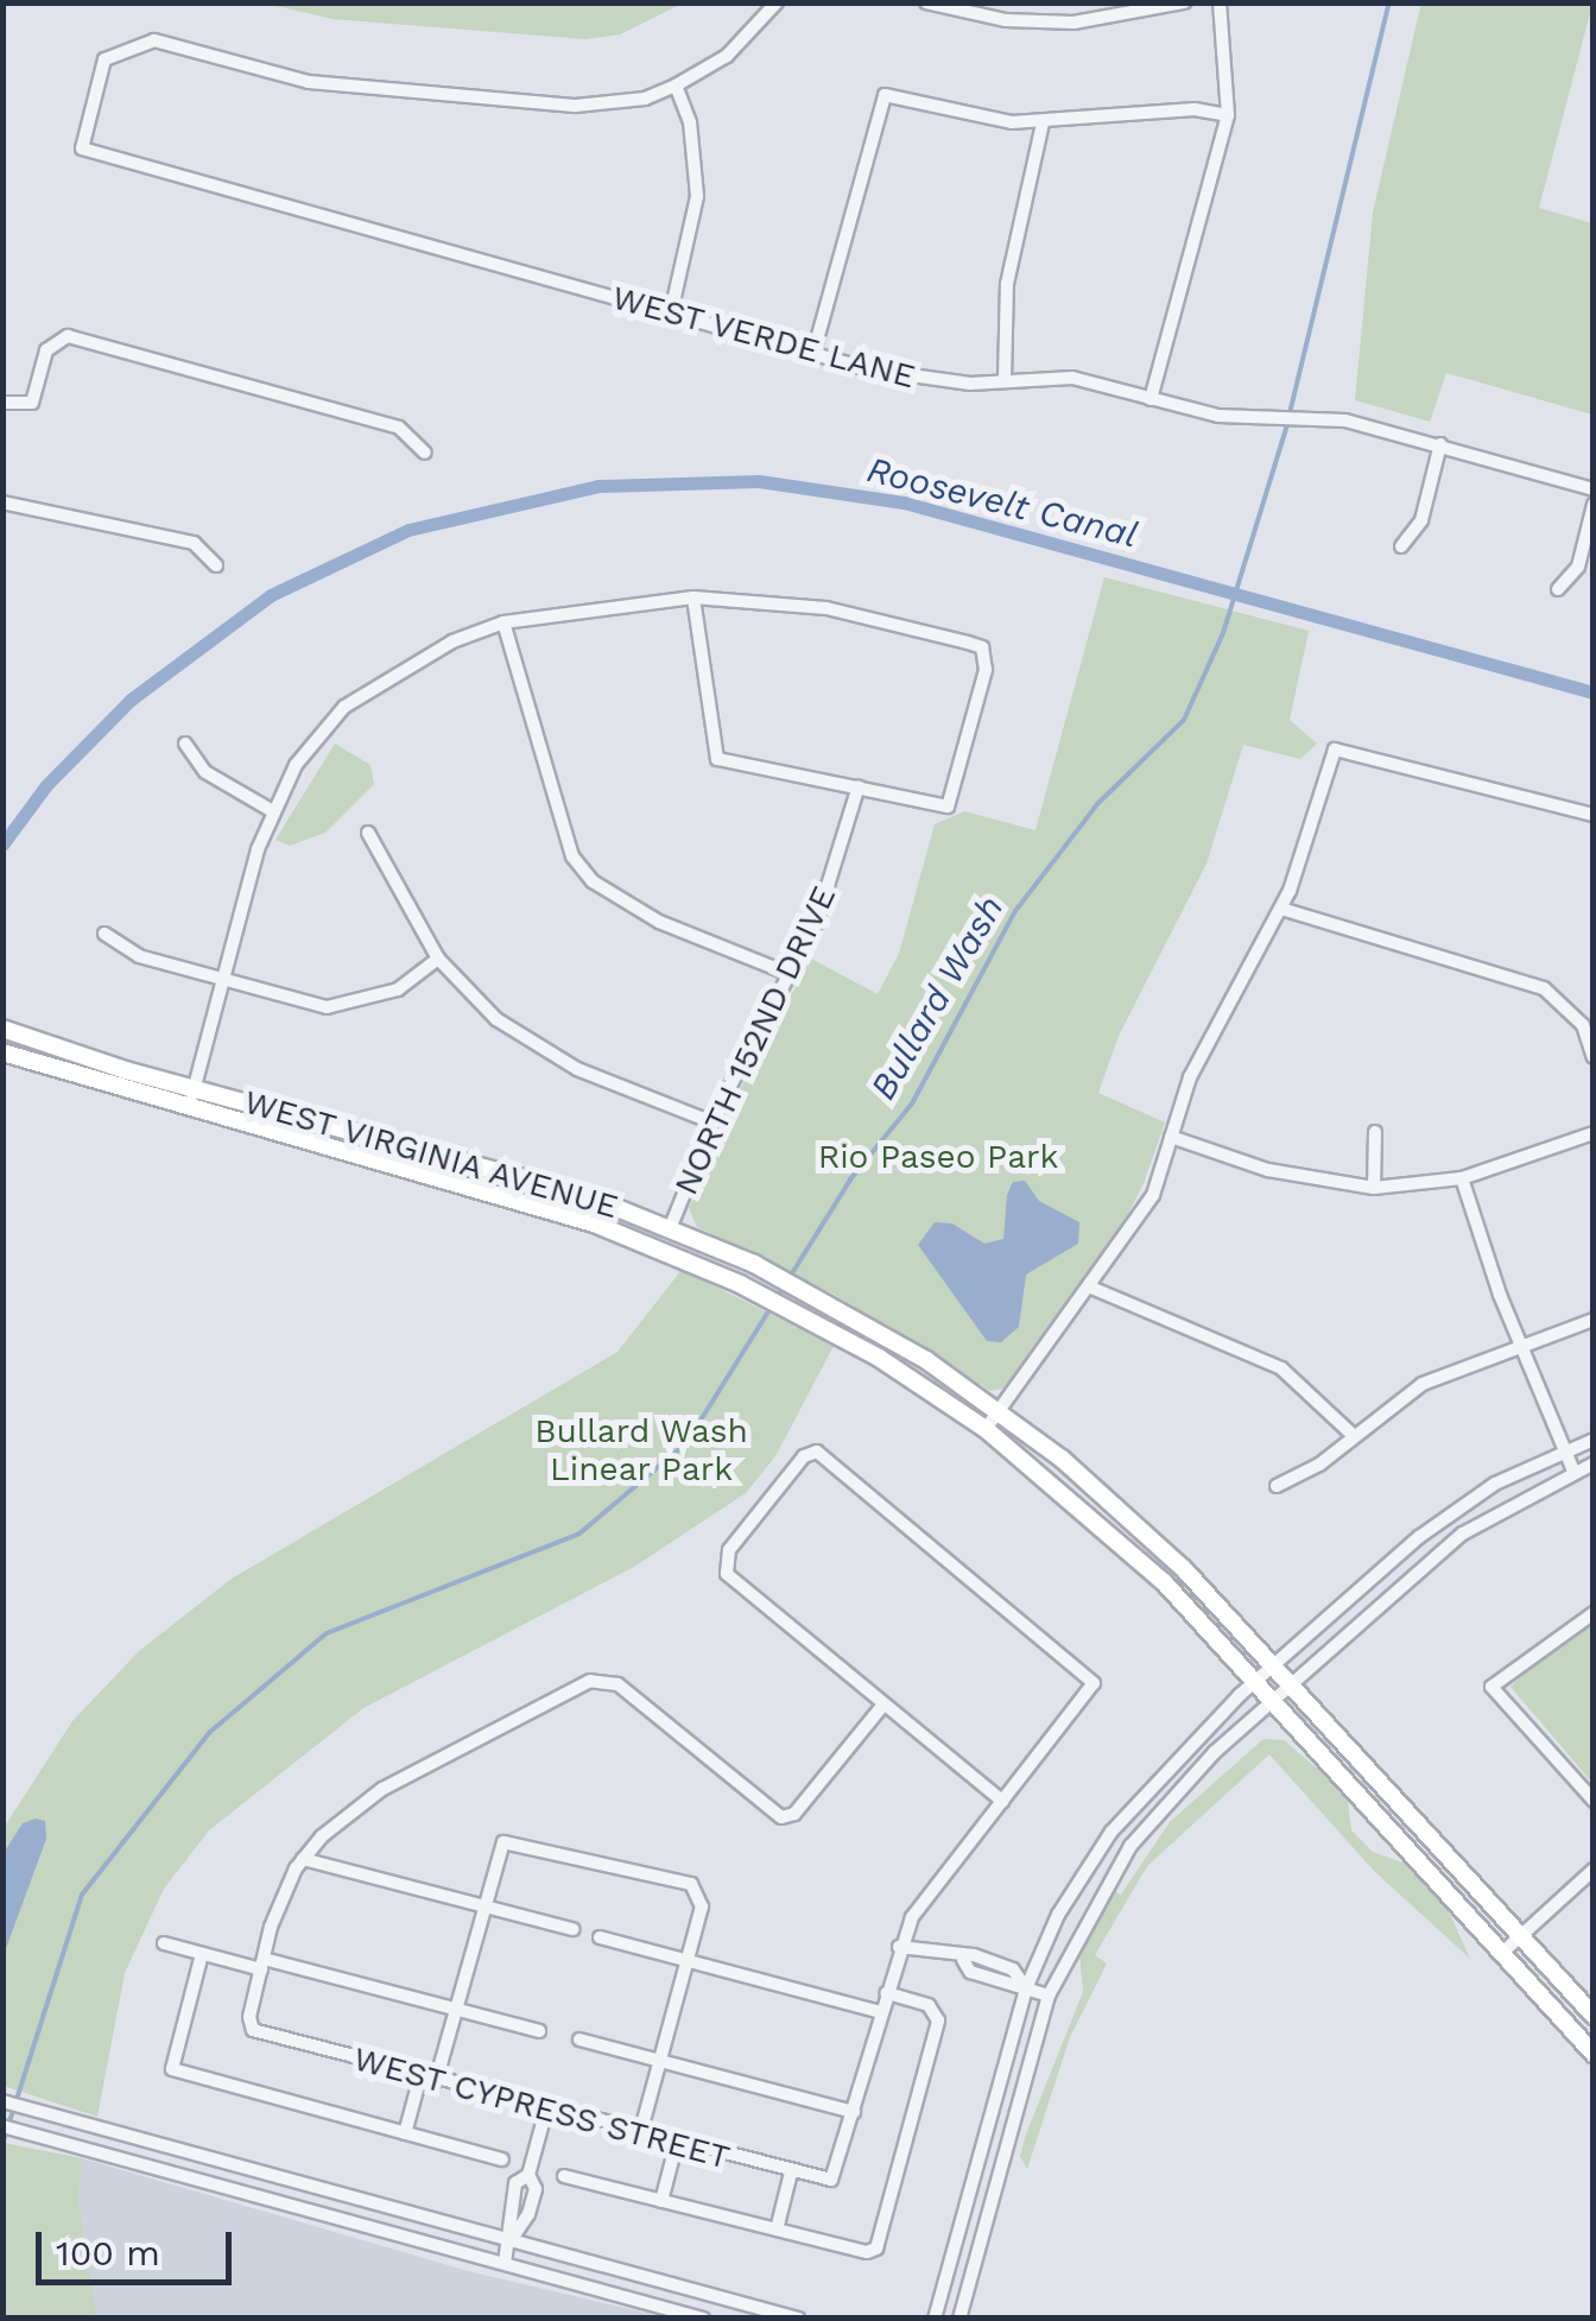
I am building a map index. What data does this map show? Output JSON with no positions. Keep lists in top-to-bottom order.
{
  "streets": {
    "main road": ["WEST VIRGINIA AVENUE"],
    "street": ["WEST VERDE LANE", "NORTH 152ND DRIVE", "WEST CYPRESS STREET"]
  },
  "crossings": [
    ["NORTH 152ND DRIVE", "WEST VIRGINIA AVENUE"]
  ],
  "water": ["Roosevelt Canal", "Bullard Wash"],
  "parks": ["Rio Paseo Park", "Bullard Wash Linear Park"],
  "scale_bar": "100 m"
}
